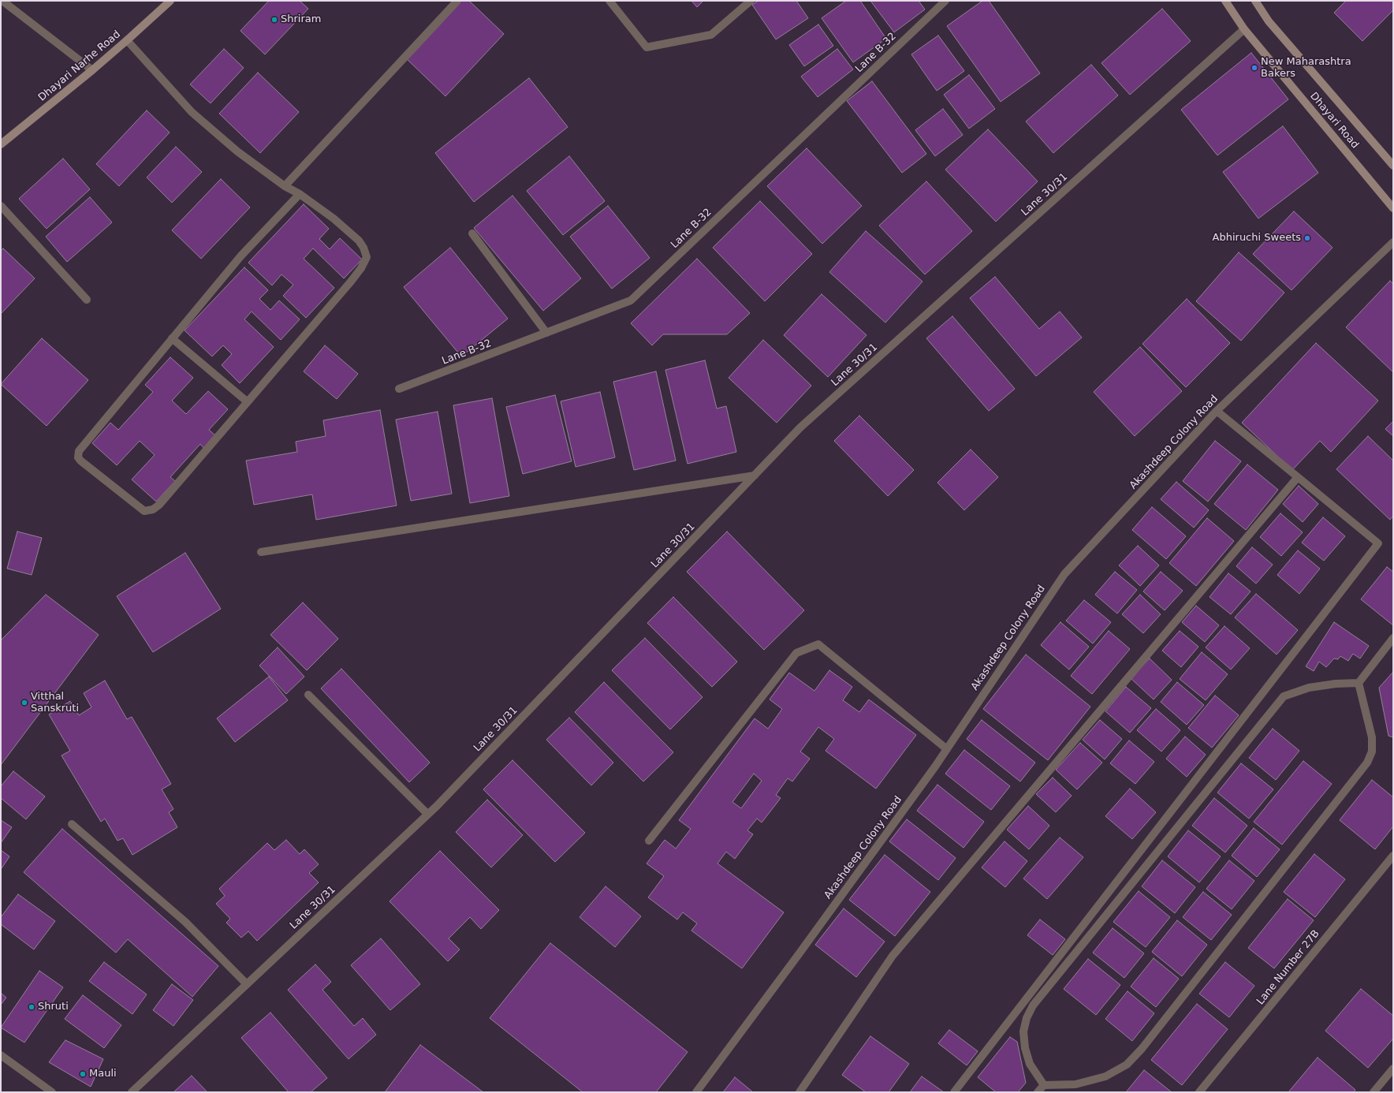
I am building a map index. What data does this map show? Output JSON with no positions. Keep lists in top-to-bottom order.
{
  "streets": {
    "main road": ["Dhayari Narhe Road", "Dhayari Road"],
    "street": [
      "Lane B-32",
      "Lane 30/31",
      "Akashdeep Colony Road",
      "Lane Number 27B"
    ]
  },
  "crossings": [
    ["Dhayari Road", "Lane 30/31"]
  ],
  "places": [
    "Shriram",
    "New Maharashtra Bakers",
    "Abhiruchi Sweets",
    "Vitthal Sanskruti",
    "Shruti",
    "Mauli"
  ]
}
